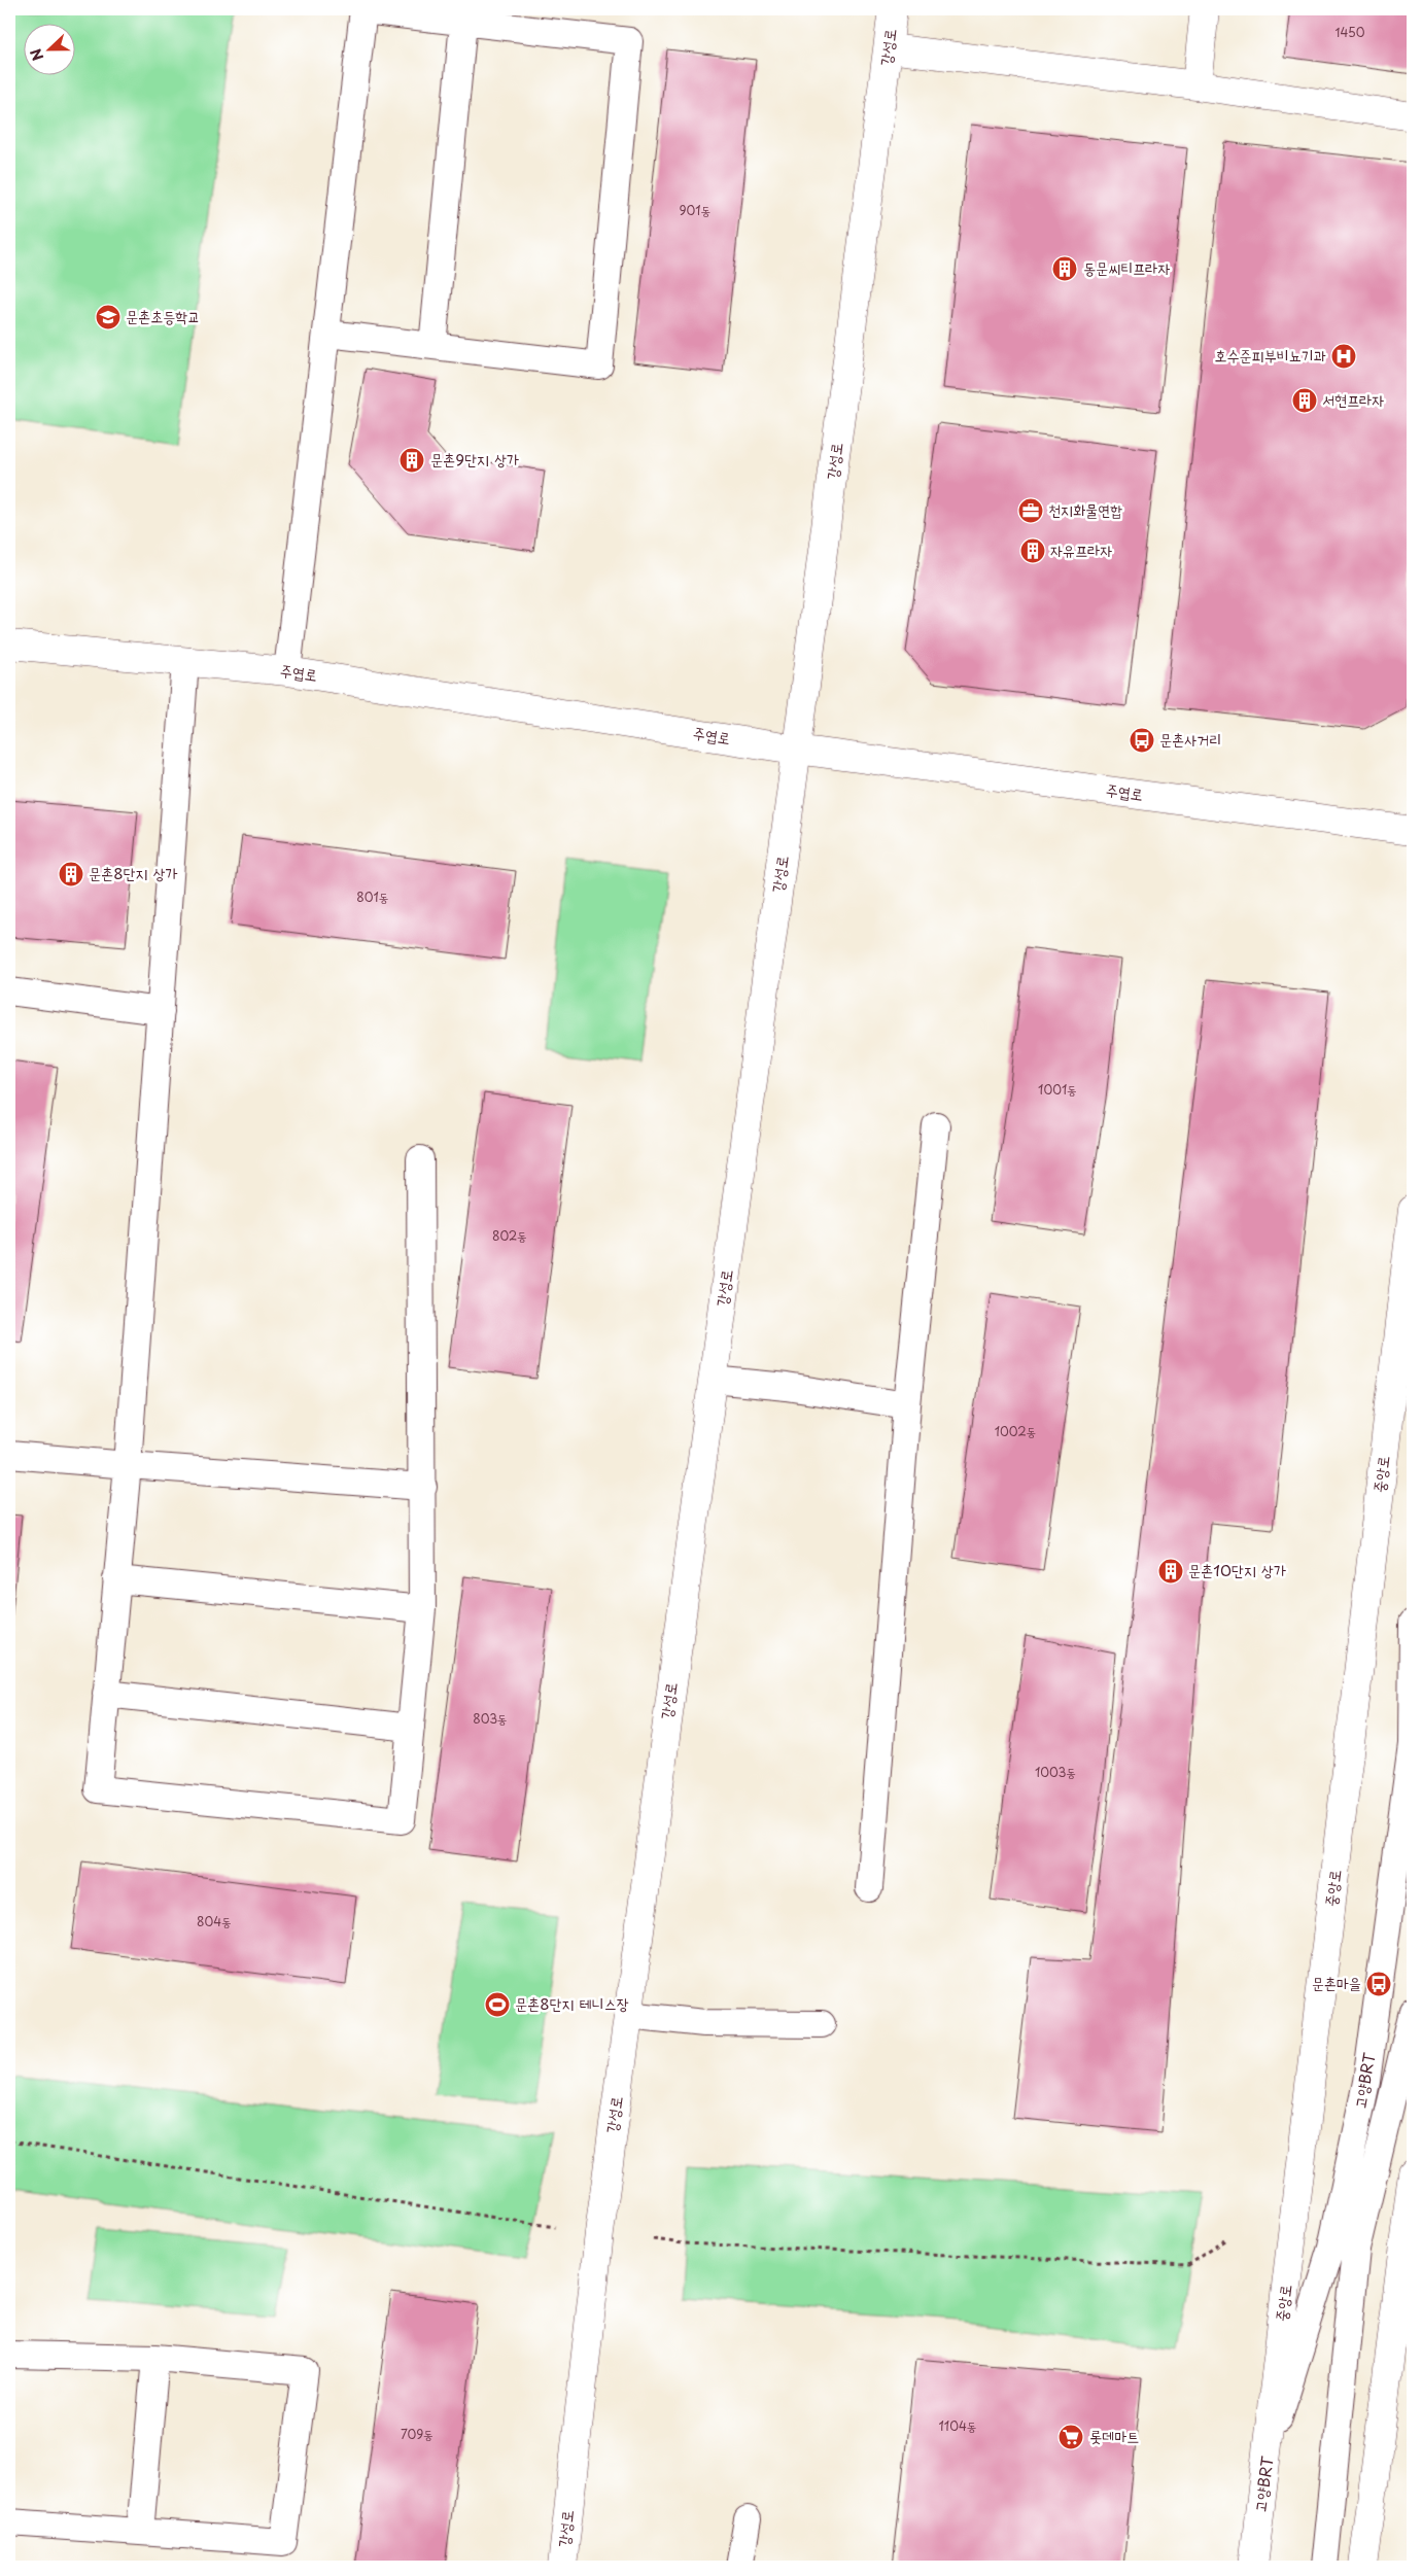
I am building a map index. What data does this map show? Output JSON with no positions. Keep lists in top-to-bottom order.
{
  "streets": {
    "street": ["강성로", "주엽로", "중앙로"],
    "lane": ["고양BRT"]
  },
  "crossings": [
    ["강성로", "주엽로"],
    ["중앙로", "고양BRT"]
  ],
  "places": {
    "building": [
      "동문씨티프라자",
      "서현프라자",
      "문촌9단지 상가",
      "자유프라자",
      "문촌8단지 상가",
      "문촌10단지 상가"
    ],
    "school or university": ["문촌초등학교"],
    "hospital": ["호수준피부비뇨기과"],
    "office": ["천지화물연합"],
    "bus stop": ["문촌사거리", "문촌마을"],
    "sports": ["문촌8단지 테니스장"],
    "supermarket": ["롯데마트"]
  },
  "house_numbers": [
    "1450",
    "901동",
    "801동",
    "1001동",
    "802동",
    "1002동",
    "803동",
    "1003동",
    "804동",
    "1104동",
    "709동"
  ],
  "north": "left"
}
